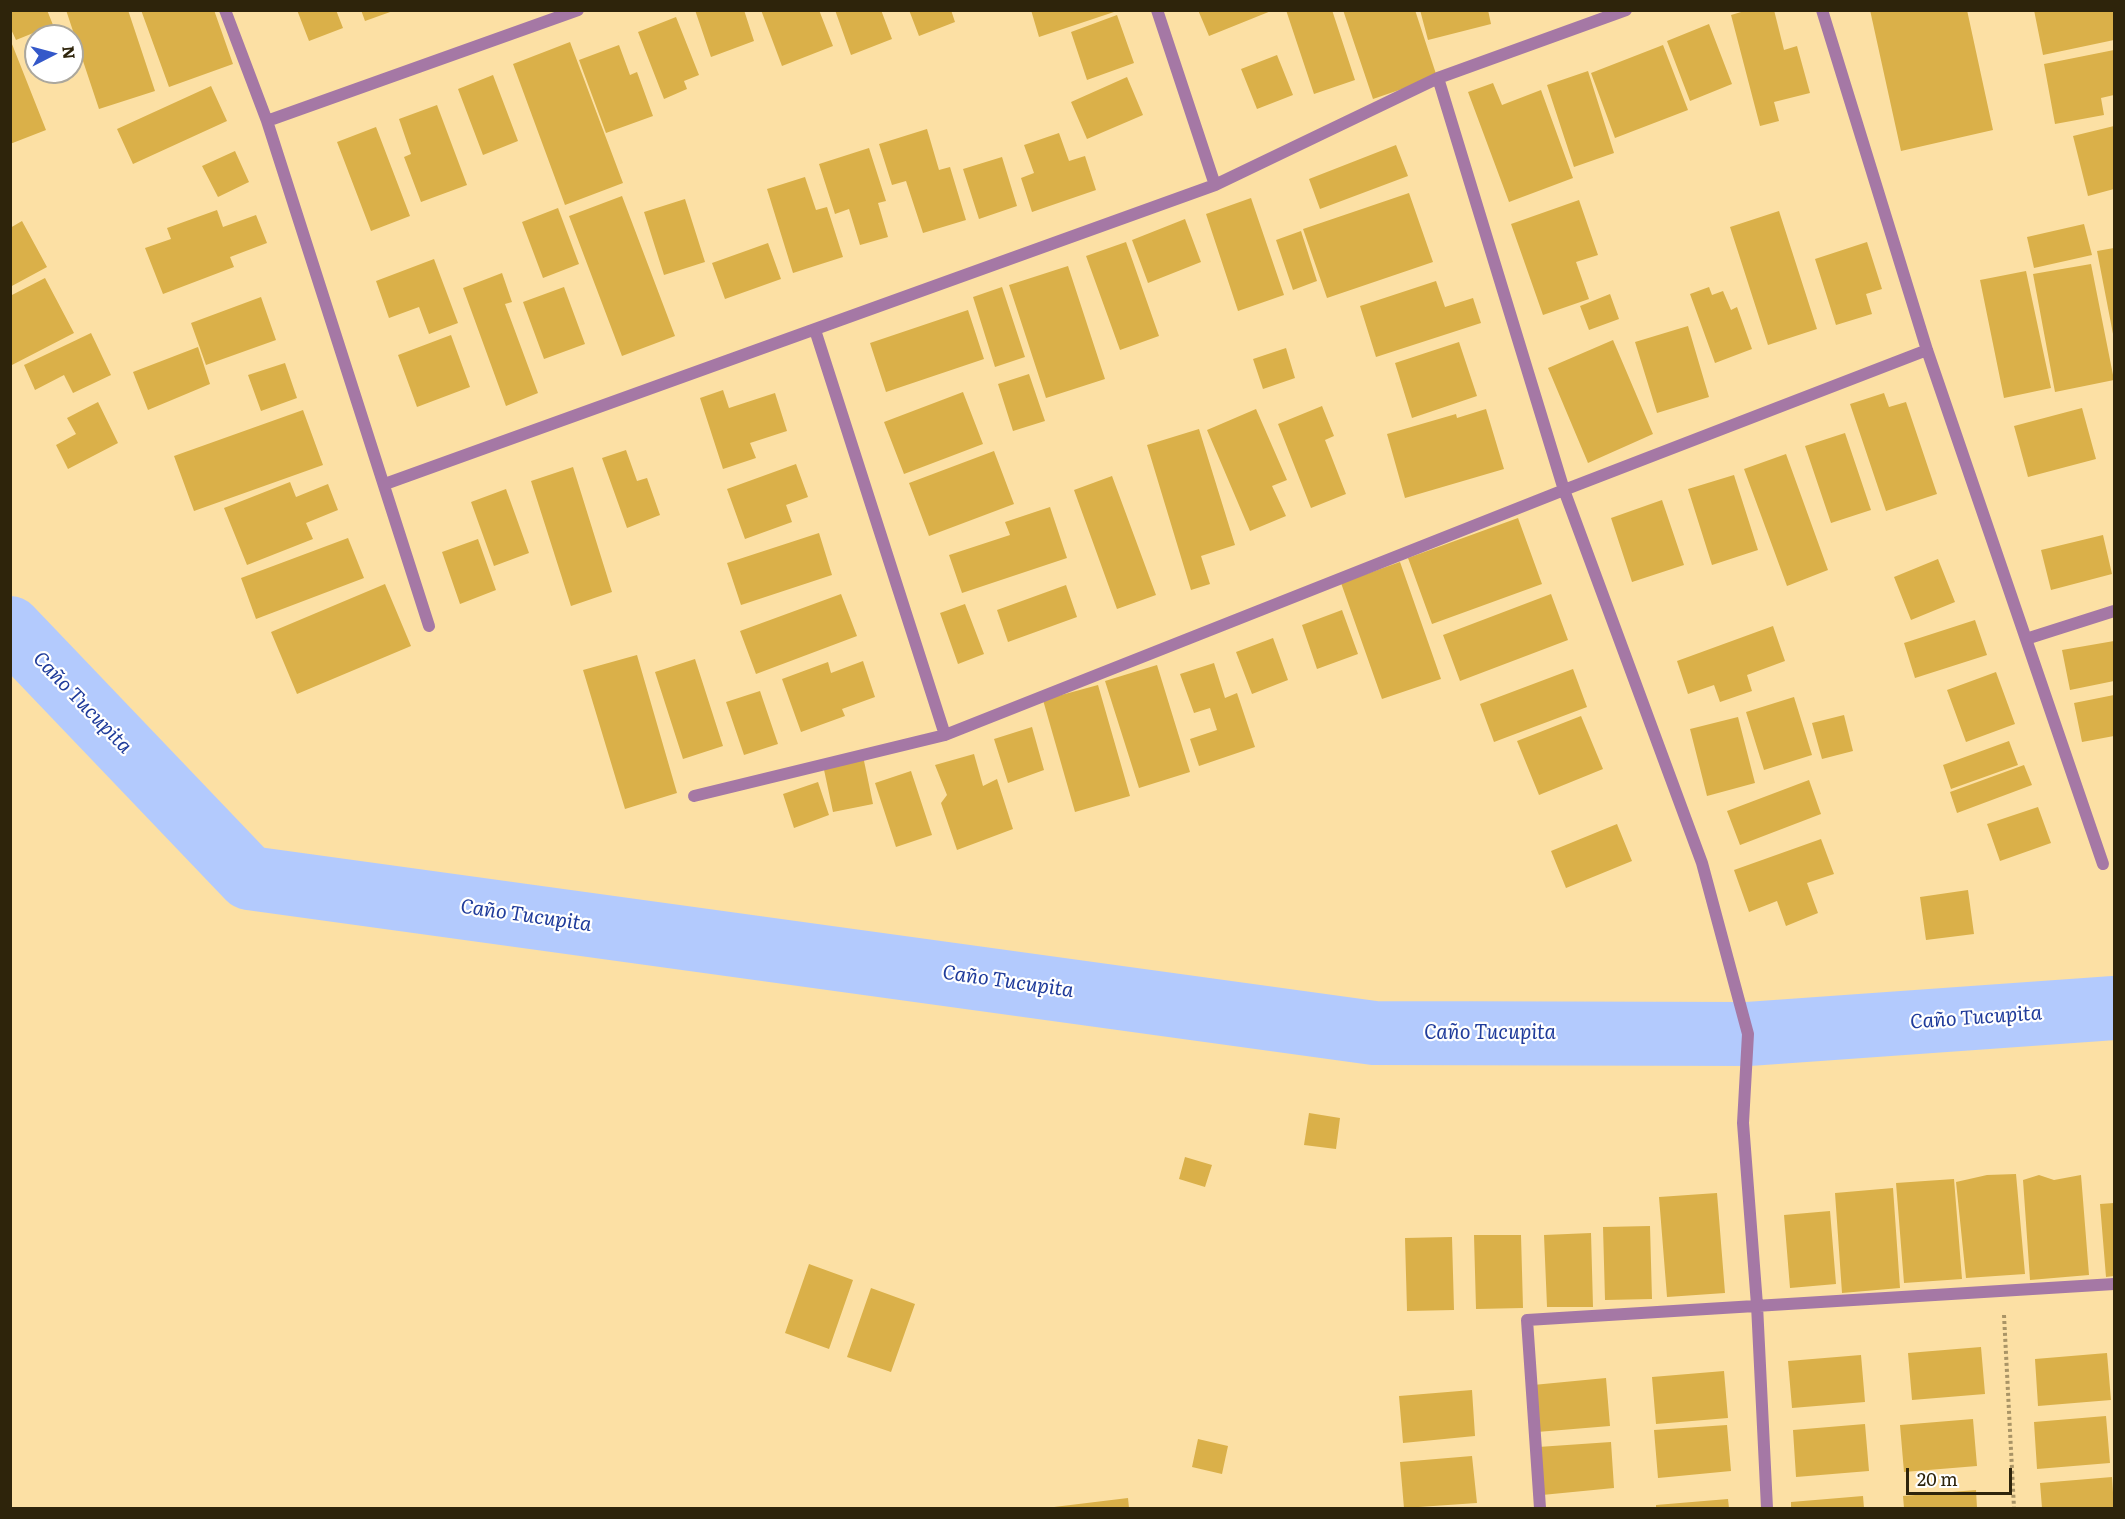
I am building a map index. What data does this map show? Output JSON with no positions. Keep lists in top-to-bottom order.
{
  "water": ["Caño Tucupita"],
  "scale_bar": "20 m",
  "north": "right"
}
